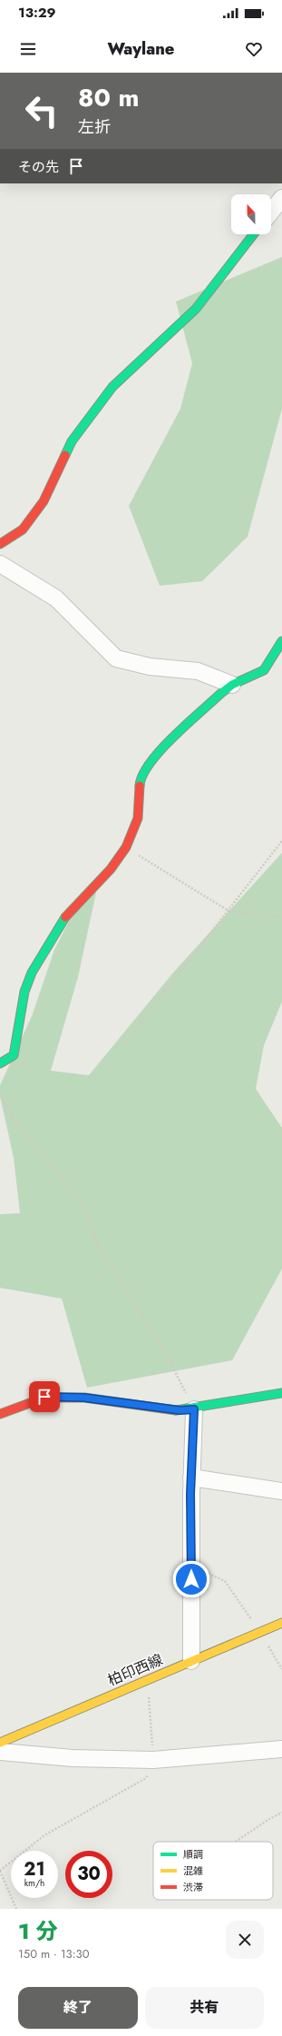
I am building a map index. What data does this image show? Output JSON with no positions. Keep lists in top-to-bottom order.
{
  "streets": {
    "street": ["柏印西線"]
  },
  "legend": ["順調", "混雑", "渋滞"],
  "north": "top",
  "page": {
    "status": "13:29",
    "header": "Waylane",
    "turn": ["80 m", "左折"],
    "then": "その先",
    "speed": "21 km/h",
    "limit": "30",
    "heading": ["1 分", "150 m · 13:30"],
    "buttons": ["終了", "共有"]
  }
}
